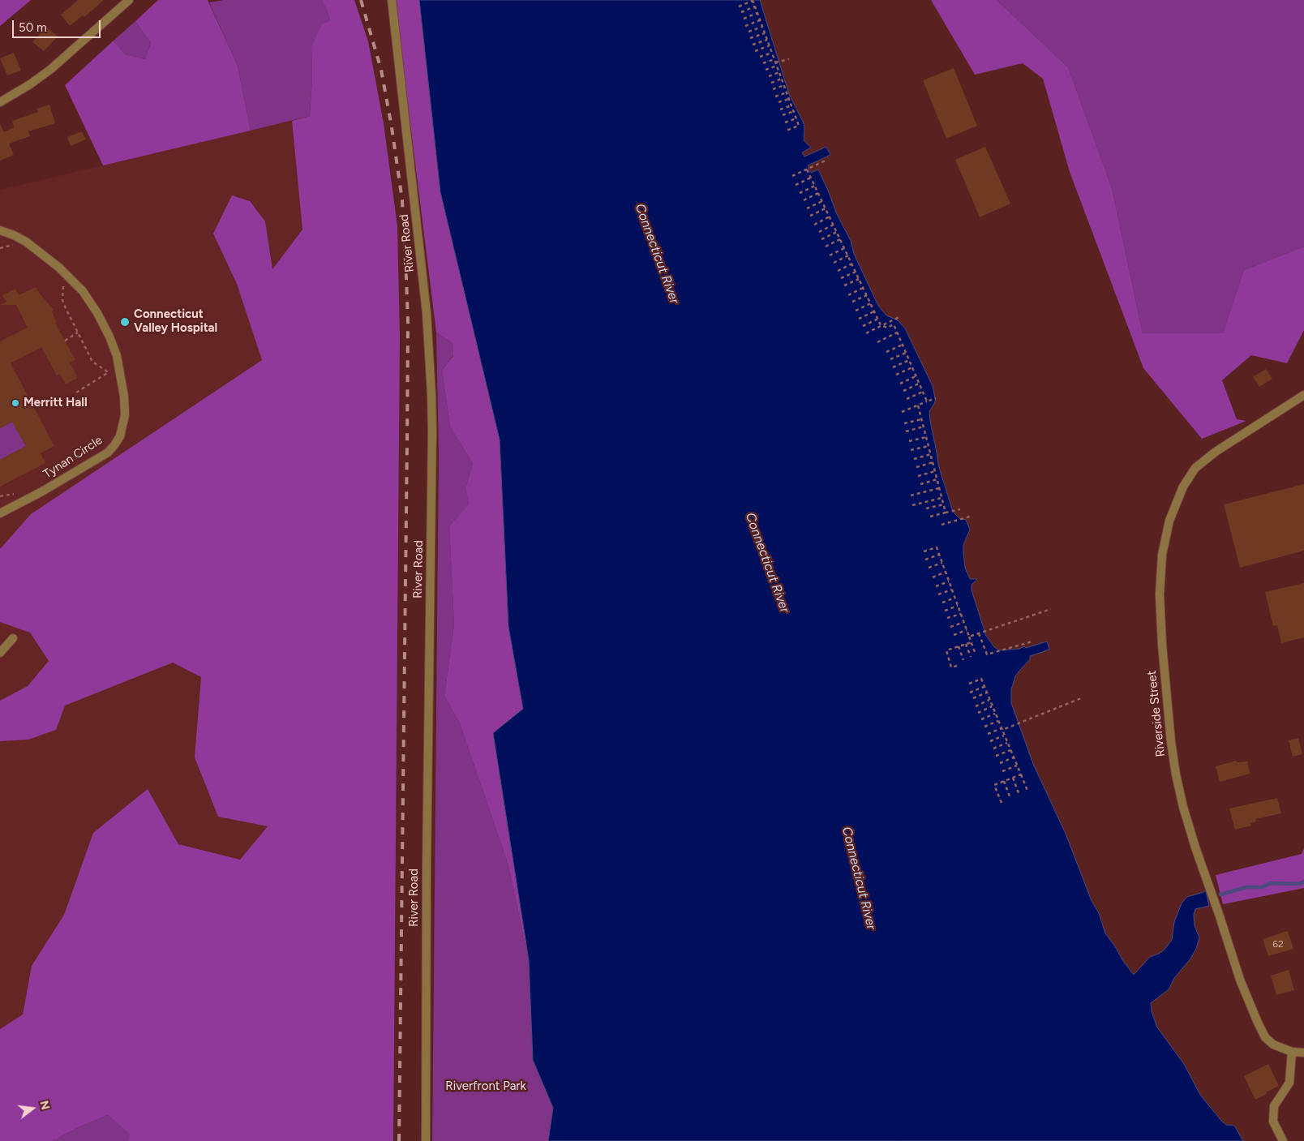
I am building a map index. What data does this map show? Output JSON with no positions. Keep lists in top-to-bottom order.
{
  "streets": {
    "street": ["River Road", "Tynan Circle", "Riverside Street"]
  },
  "water": ["Connecticut River"],
  "parks": ["Riverfront Park"],
  "places": ["Connecticut Valley Hospital", "Merritt Hall"],
  "house_numbers": ["62"],
  "scale_bar": "50 m",
  "north": "right"
}
